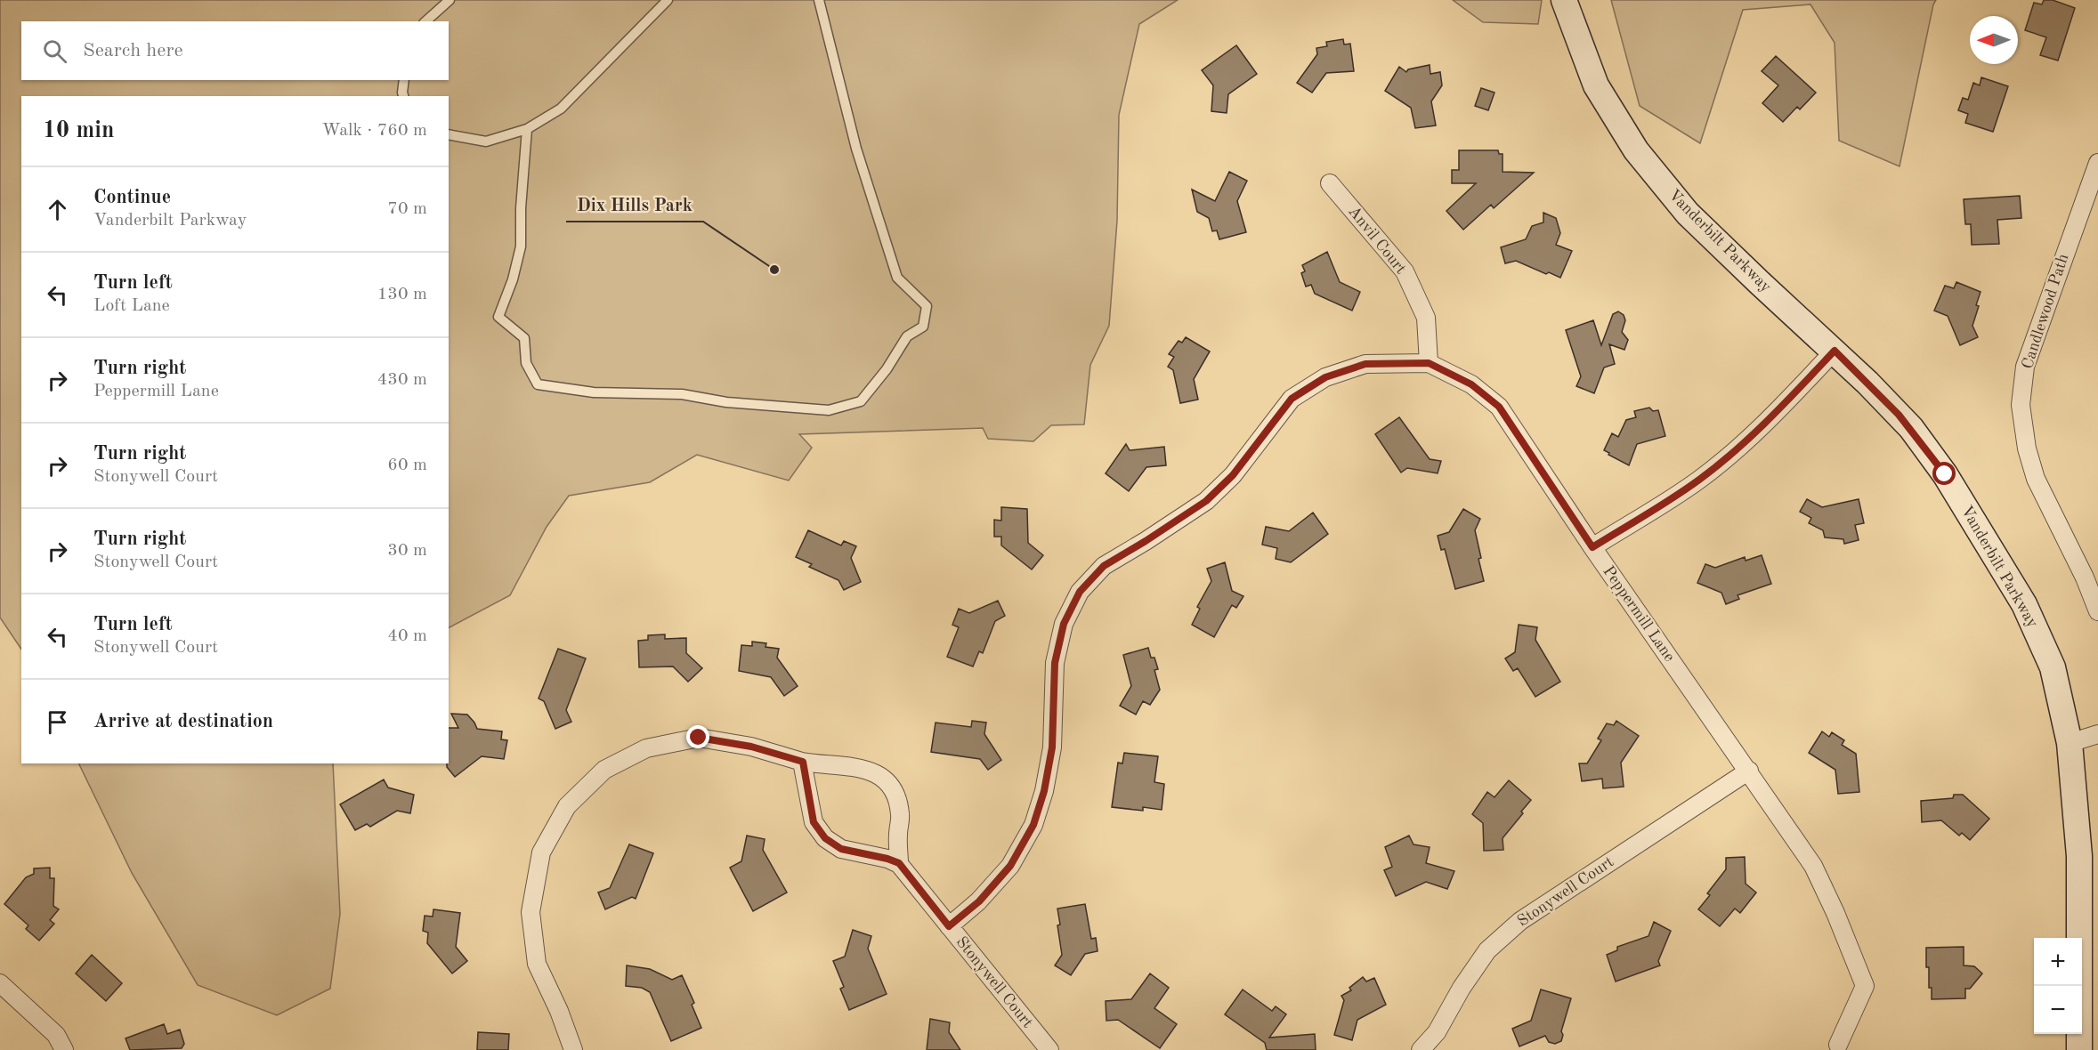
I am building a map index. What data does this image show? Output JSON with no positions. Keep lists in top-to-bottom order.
{
  "streets": {
    "main road": ["Vanderbilt Parkway"],
    "street": [
      "Anvil Court",
      "Candlewood Path",
      "Peppermill Lane",
      "Stonywell Court"
    ]
  },
  "crossings": [
    ["Anvil Court", "Peppermill Lane"],
    ["Peppermill Lane", "Stonywell Court"]
  ],
  "places": ["Dix Hills Park"],
  "north": "left",
  "page": {
    "search": "Search here",
    "heading": ["10 min", "Walk · 760 m"],
    "list": [
      ["Continue", "Vanderbilt Parkway", "70 m"],
      ["Turn left", "Loft Lane", "130 m"],
      ["Turn right", "Peppermill Lane", "430 m"],
      ["Turn right", "Stonywell Court", "60 m"],
      ["Turn right", "Stonywell Court", "30 m"],
      ["Turn left", "Stonywell Court", "40 m"],
      "Arrive at destination"
    ],
    "map_buttons": ["+", "−"]
  }
}
